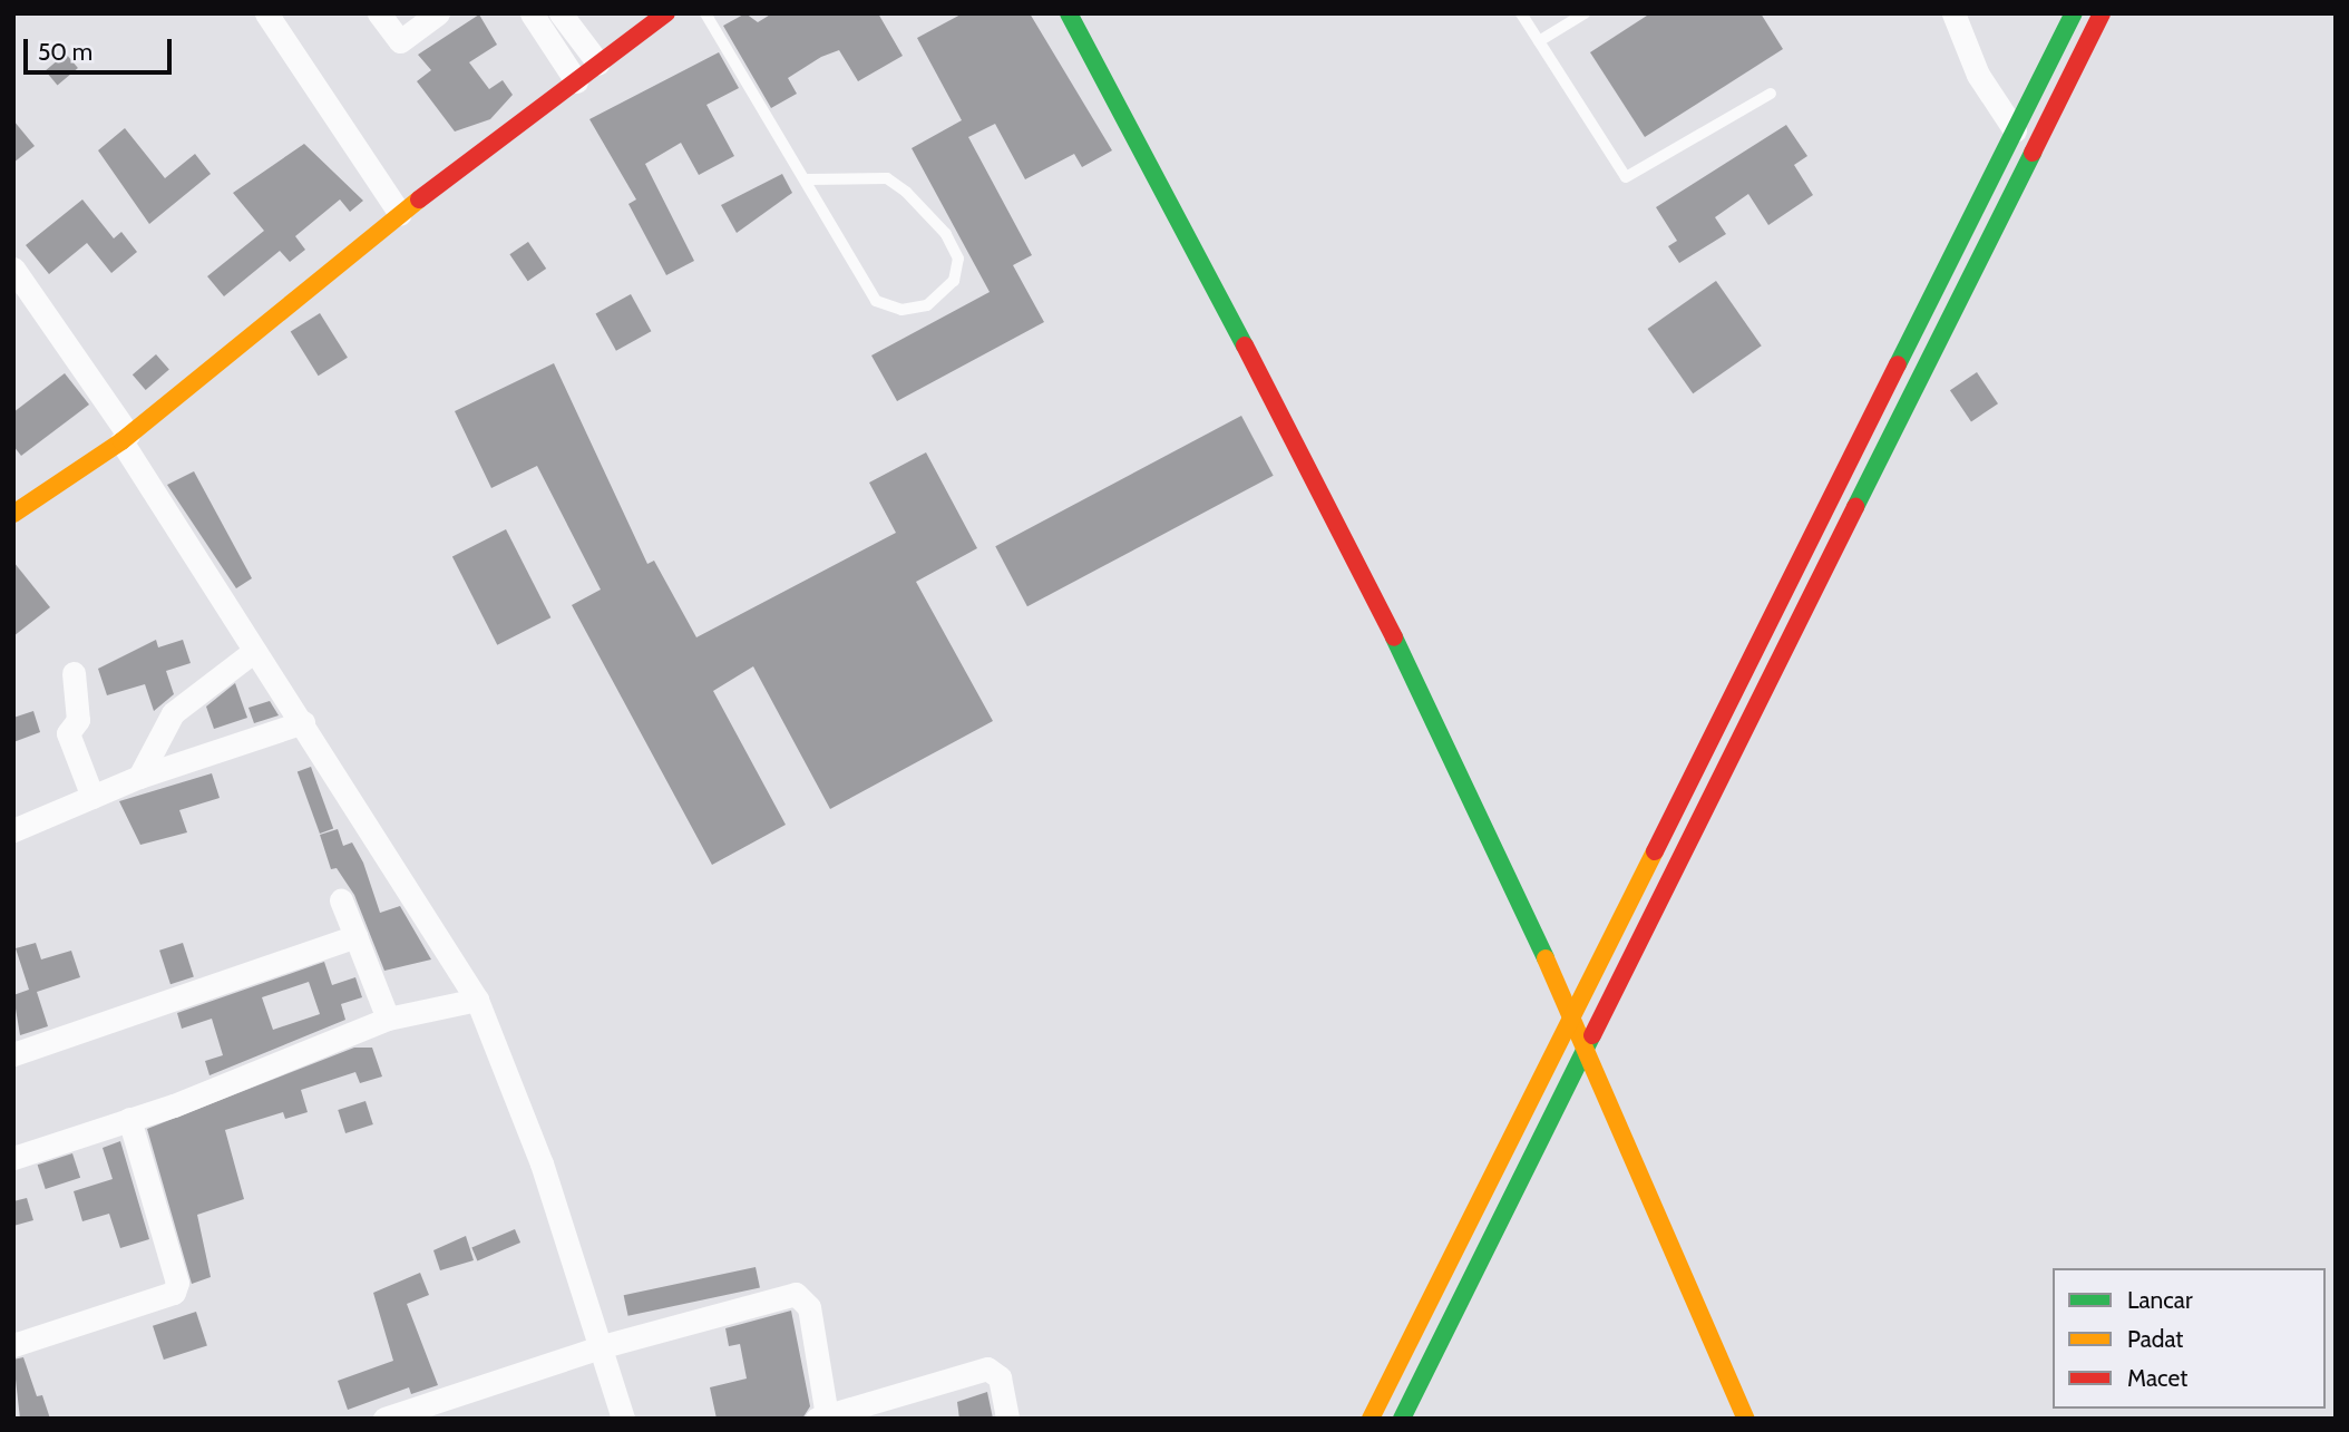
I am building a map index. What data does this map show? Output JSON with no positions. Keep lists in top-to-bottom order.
{
  "legend": ["Lancar", "Padat", "Macet"],
  "scale_bar": "50 m"
}
